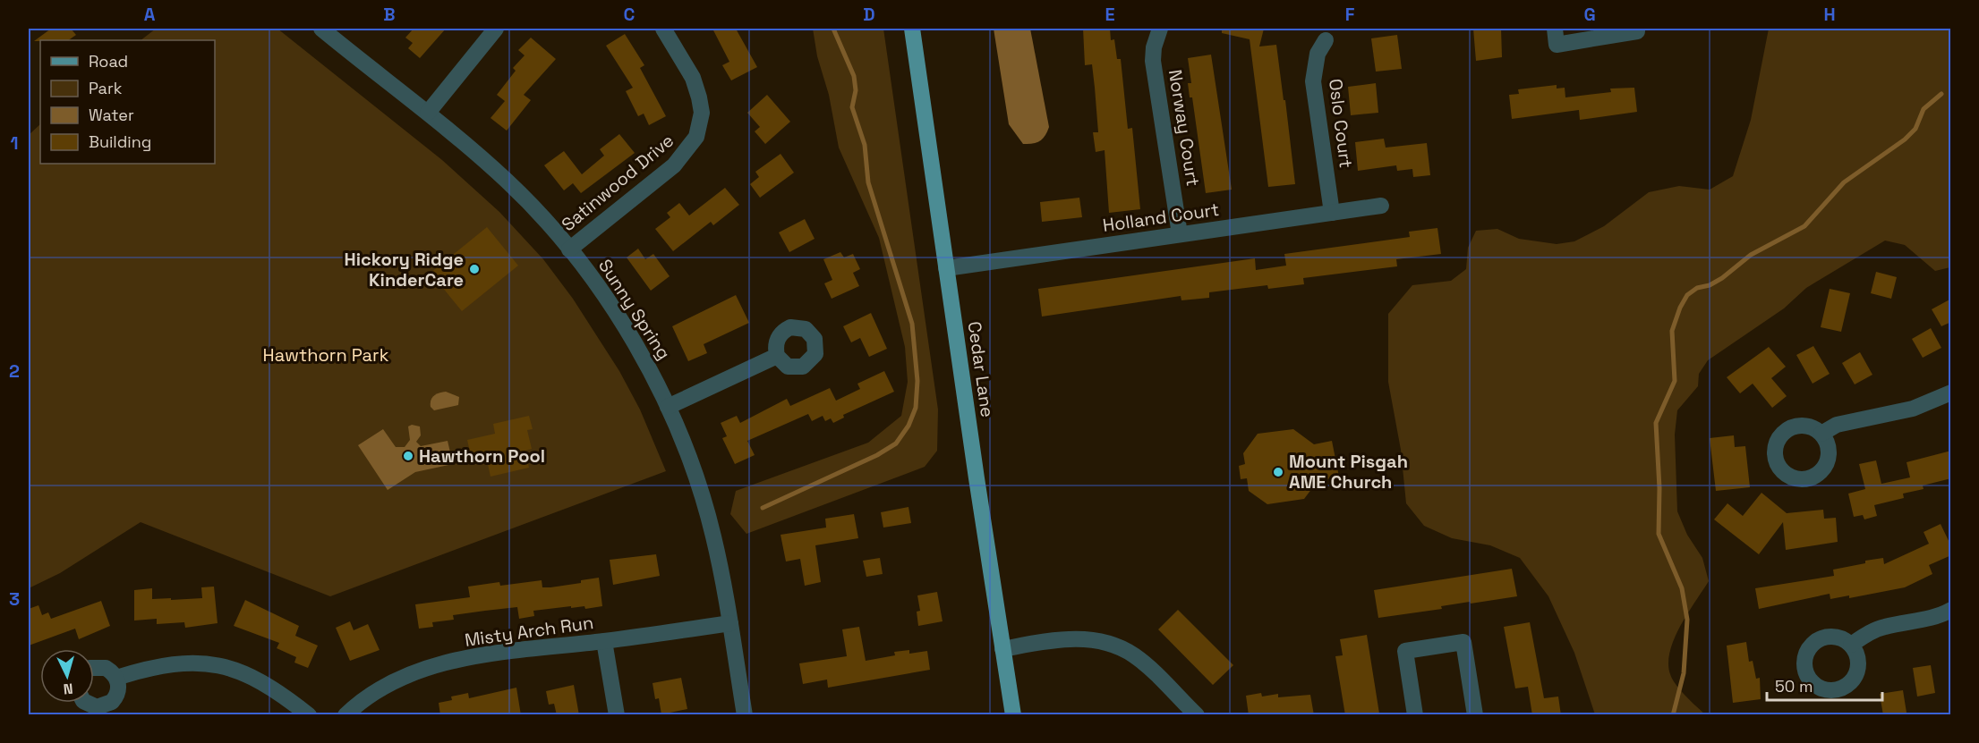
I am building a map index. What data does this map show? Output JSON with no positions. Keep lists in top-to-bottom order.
{
  "streets": {
    "main road": ["Cedar Lane"],
    "street": [
      "Oslo Court",
      "Norway Court",
      "Satinwood Drive",
      "Holland Court",
      "Sunny Spring",
      "Misty Arch Run"
    ]
  },
  "crossings": [
    ["Oslo Court", "Holland Court"],
    ["Norway Court", "Holland Court"],
    ["Satinwood Drive", "Sunny Spring"],
    ["Holland Court", "Cedar Lane"],
    ["Sunny Spring", "Misty Arch Run"]
  ],
  "parks": ["Hawthorn Park"],
  "places": ["Hickory Ridge KinderCare", "Hawthorn Pool", "Mount Pisgah AME Church"],
  "legend": [
    "Road",
    "Park",
    "Water",
    "Building"
  ],
  "scale_bar": "50 m",
  "north": "bottom",
  "grid": {
    "columns": [
      "A",
      "B",
      "C",
      "D",
      "E",
      "F",
      "G",
      "H"
    ],
    "rows": ["1", "2", "3"]
  }
}
